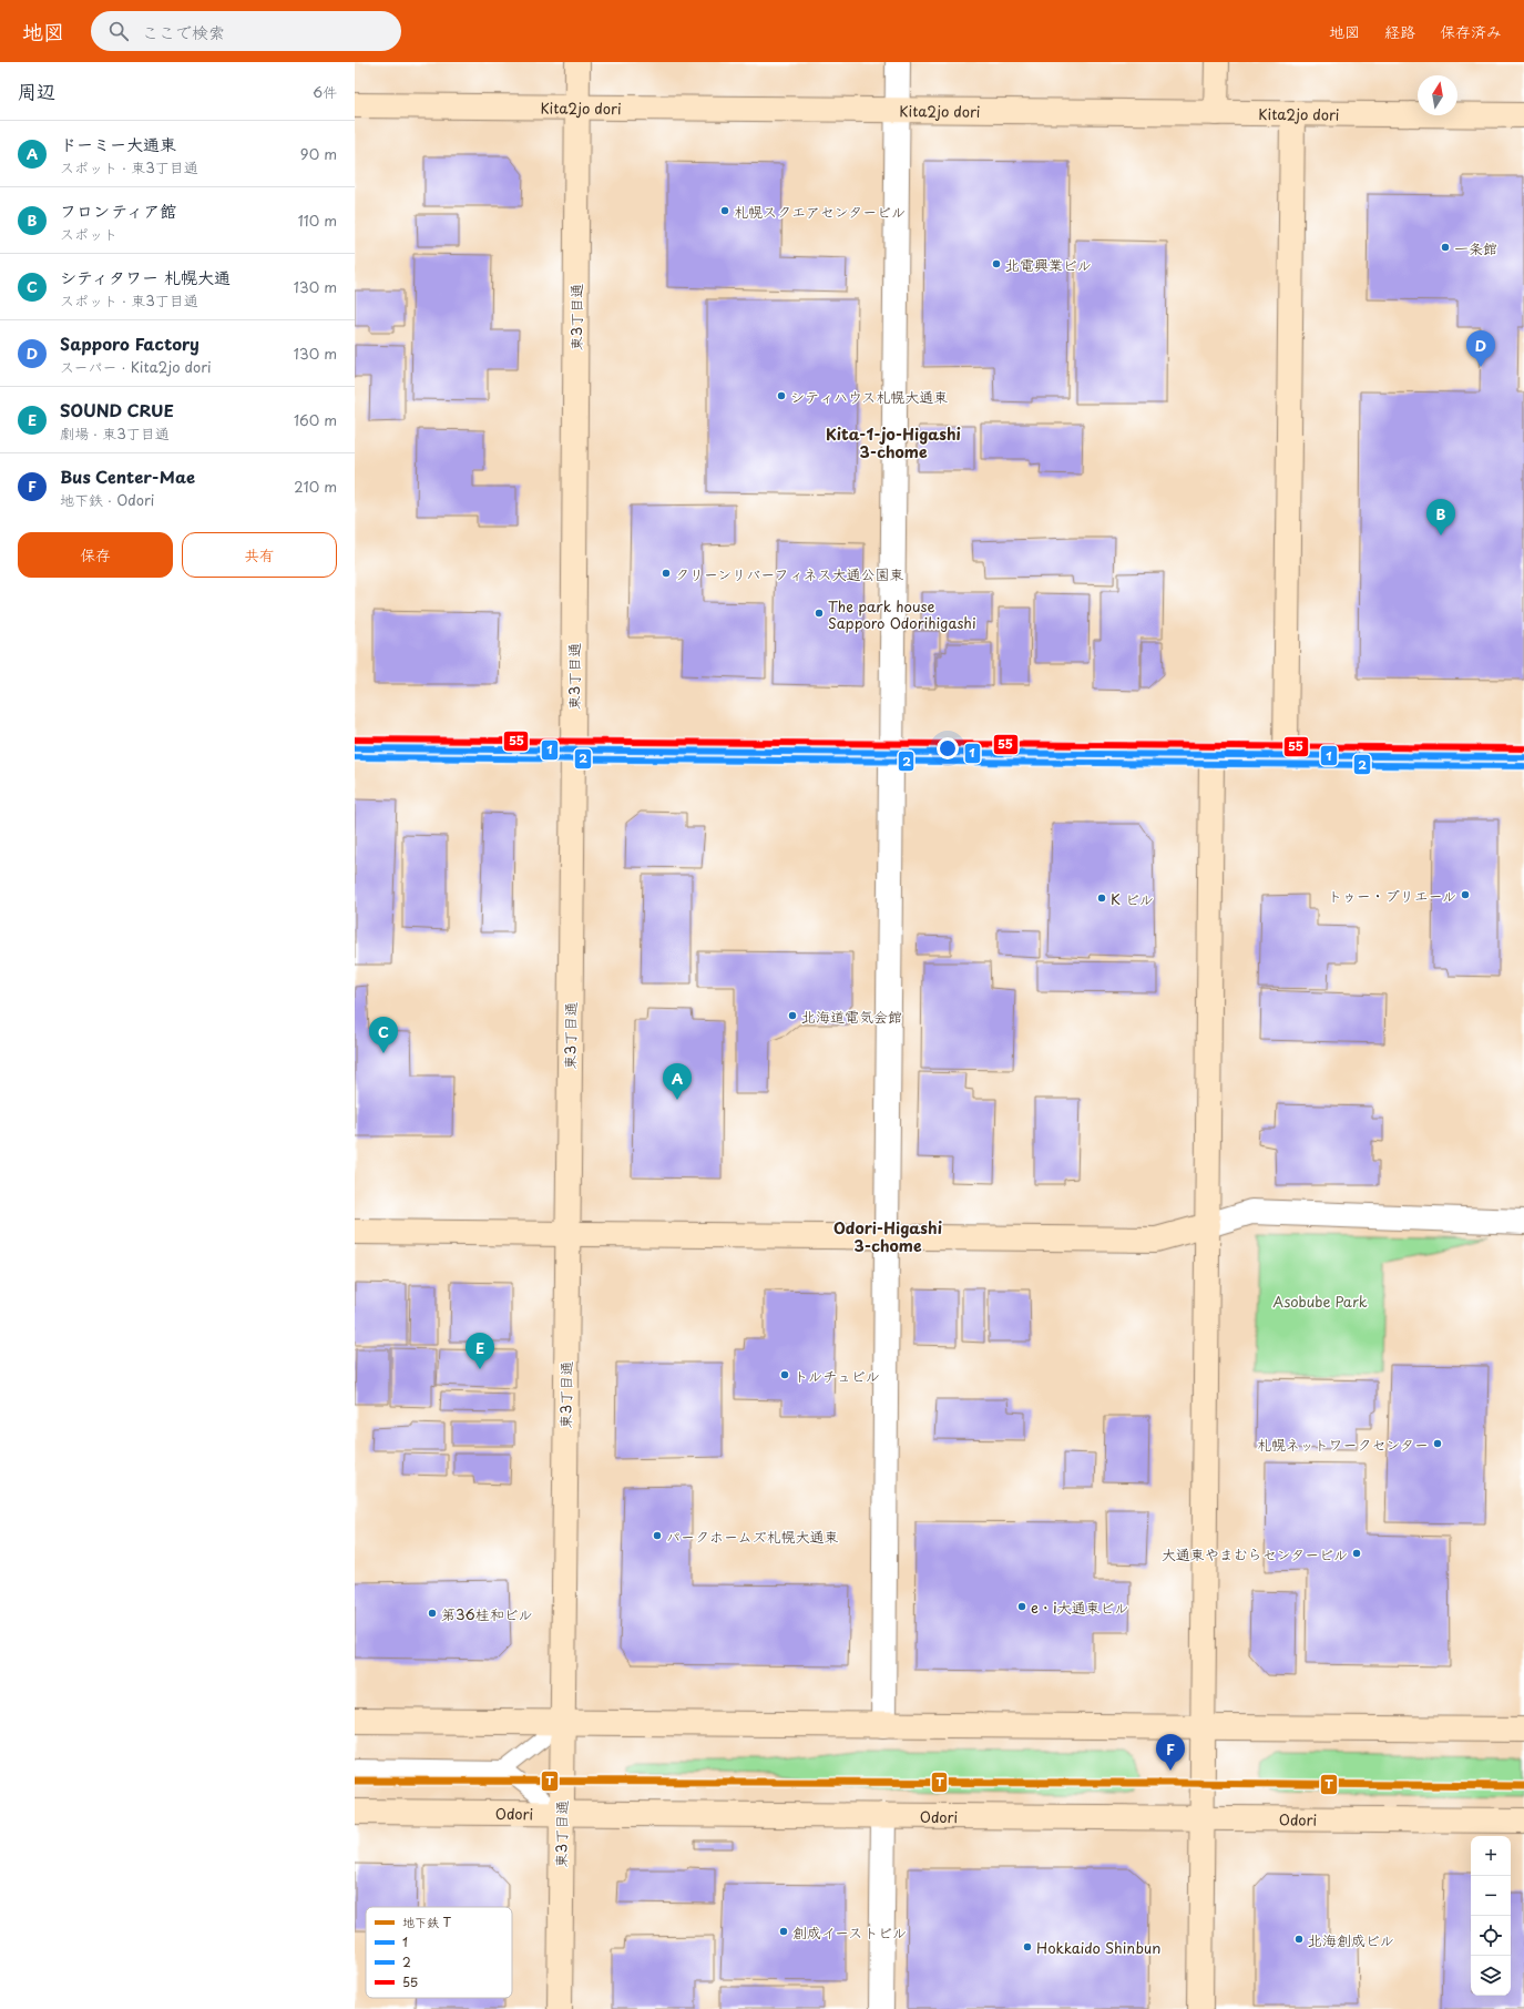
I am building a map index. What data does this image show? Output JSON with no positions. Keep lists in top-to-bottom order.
{
  "streets": {
    "street": ["Kita2jo dori", "東3丁目通", "Odori"]
  },
  "crossings": [
    ["Kita2jo dori", "東3丁目通"],
    ["東3丁目通", "Odori"]
  ],
  "districts": ["Kita-1-jo-Higashi 3-chome", "Odori-Higashi 3-chome"],
  "parks": ["Asobube Park"],
  "places": [
    "札幌スクエアセンタービル",
    "一条館",
    "北電興業ビル",
    "シティハウス札幌大通東",
    "クリーンリバーフィネス大通公園東",
    "The park house Sapporo Odorihigashi",
    "トゥー・プリエール",
    "K ビル",
    "北海道電気会館",
    "トルチュビル",
    "札幌ネットワークセンター",
    "パークホームズ札幌大通東",
    "大通東やまむらセンタービル",
    "e・i大通東ビル",
    "第36桂和ビル",
    "創成イーストビル",
    "北海創成ビル",
    "Hokkaido Shinbun"
  ],
  "lines": [
    "transit line 55",
    "transit line 1",
    "transit line 2",
    "metro line T"
  ],
  "legend": [
    "地下鉄 T",
    "1",
    "2",
    "55"
  ],
  "north": "top",
  "page": {
    "header": "地図",
    "search": "ここで検索",
    "nav": ["地図", "経路", "保存済み"],
    "heading": ["周辺", "6件"],
    "list": [
      {
        "mark": "A",
        "name": "ドーミー大通東",
        "note": "スポット · 東3丁目通",
        "value": "90 m"
      },
      {
        "mark": "B",
        "name": "フロンティア館",
        "note": "スポット",
        "value": "110 m"
      },
      {
        "mark": "C",
        "name": "シティタワー 札幌大通",
        "note": "スポット · 東3丁目通",
        "value": "130 m"
      },
      {
        "mark": "D",
        "name": "Sapporo Factory",
        "note": "スーパー · Kita2jo dori",
        "value": "130 m"
      },
      {
        "mark": "E",
        "name": "SOUND CRUE",
        "note": "劇場 · 東3丁目通",
        "value": "160 m"
      },
      {
        "mark": "F",
        "name": "Bus Center-Mae",
        "note": "地下鉄 · Odori",
        "value": "210 m"
      }
    ],
    "pins": [
      "D",
      "B",
      "C",
      "A",
      "E",
      "F"
    ],
    "buttons": ["保存", "共有"],
    "map_buttons": ["+", "−"]
  }
}
